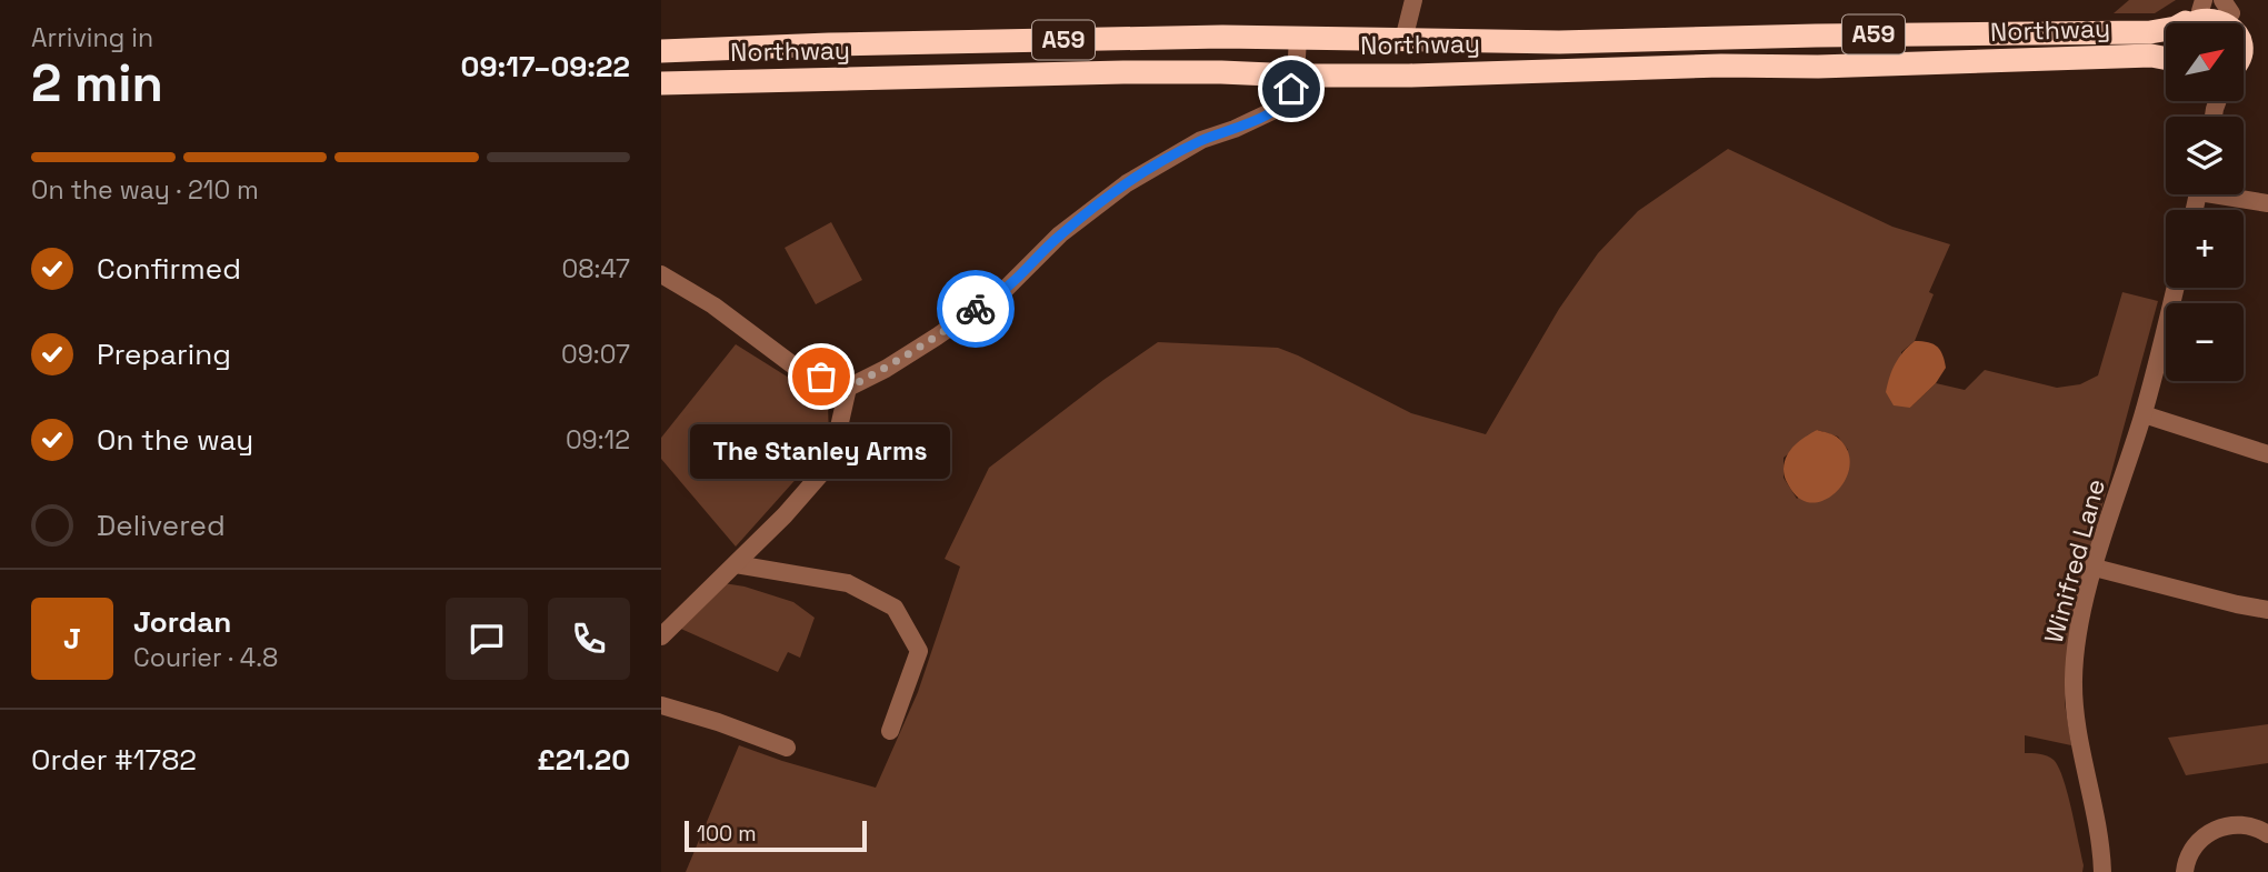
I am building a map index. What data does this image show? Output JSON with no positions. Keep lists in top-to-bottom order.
{
  "streets": {
    "highway": ["Northway", "A59"],
    "street": ["Winifred Lane"]
  },
  "places": ["The Stanley Arms"],
  "scale_bar": "100 m",
  "north": "top right",
  "page": {
    "heading": ["2 min", "Arriving in", "09:17–09:22"],
    "panel": [
      "Jordan",
      "Courier · 4.8",
      "Order #1782",
      "£21.20"
    ],
    "map_buttons": ["+", "−"],
    "bar": "On the way · 210 m",
    "list": [
      ["Confirmed", "08:47"],
      ["Preparing", "09:07"],
      ["On the way", "09:12"],
      "Delivered"
    ],
    "bubble": "The Stanley Arms",
    "round": "J",
    "scale": "100 m"
  }
}
